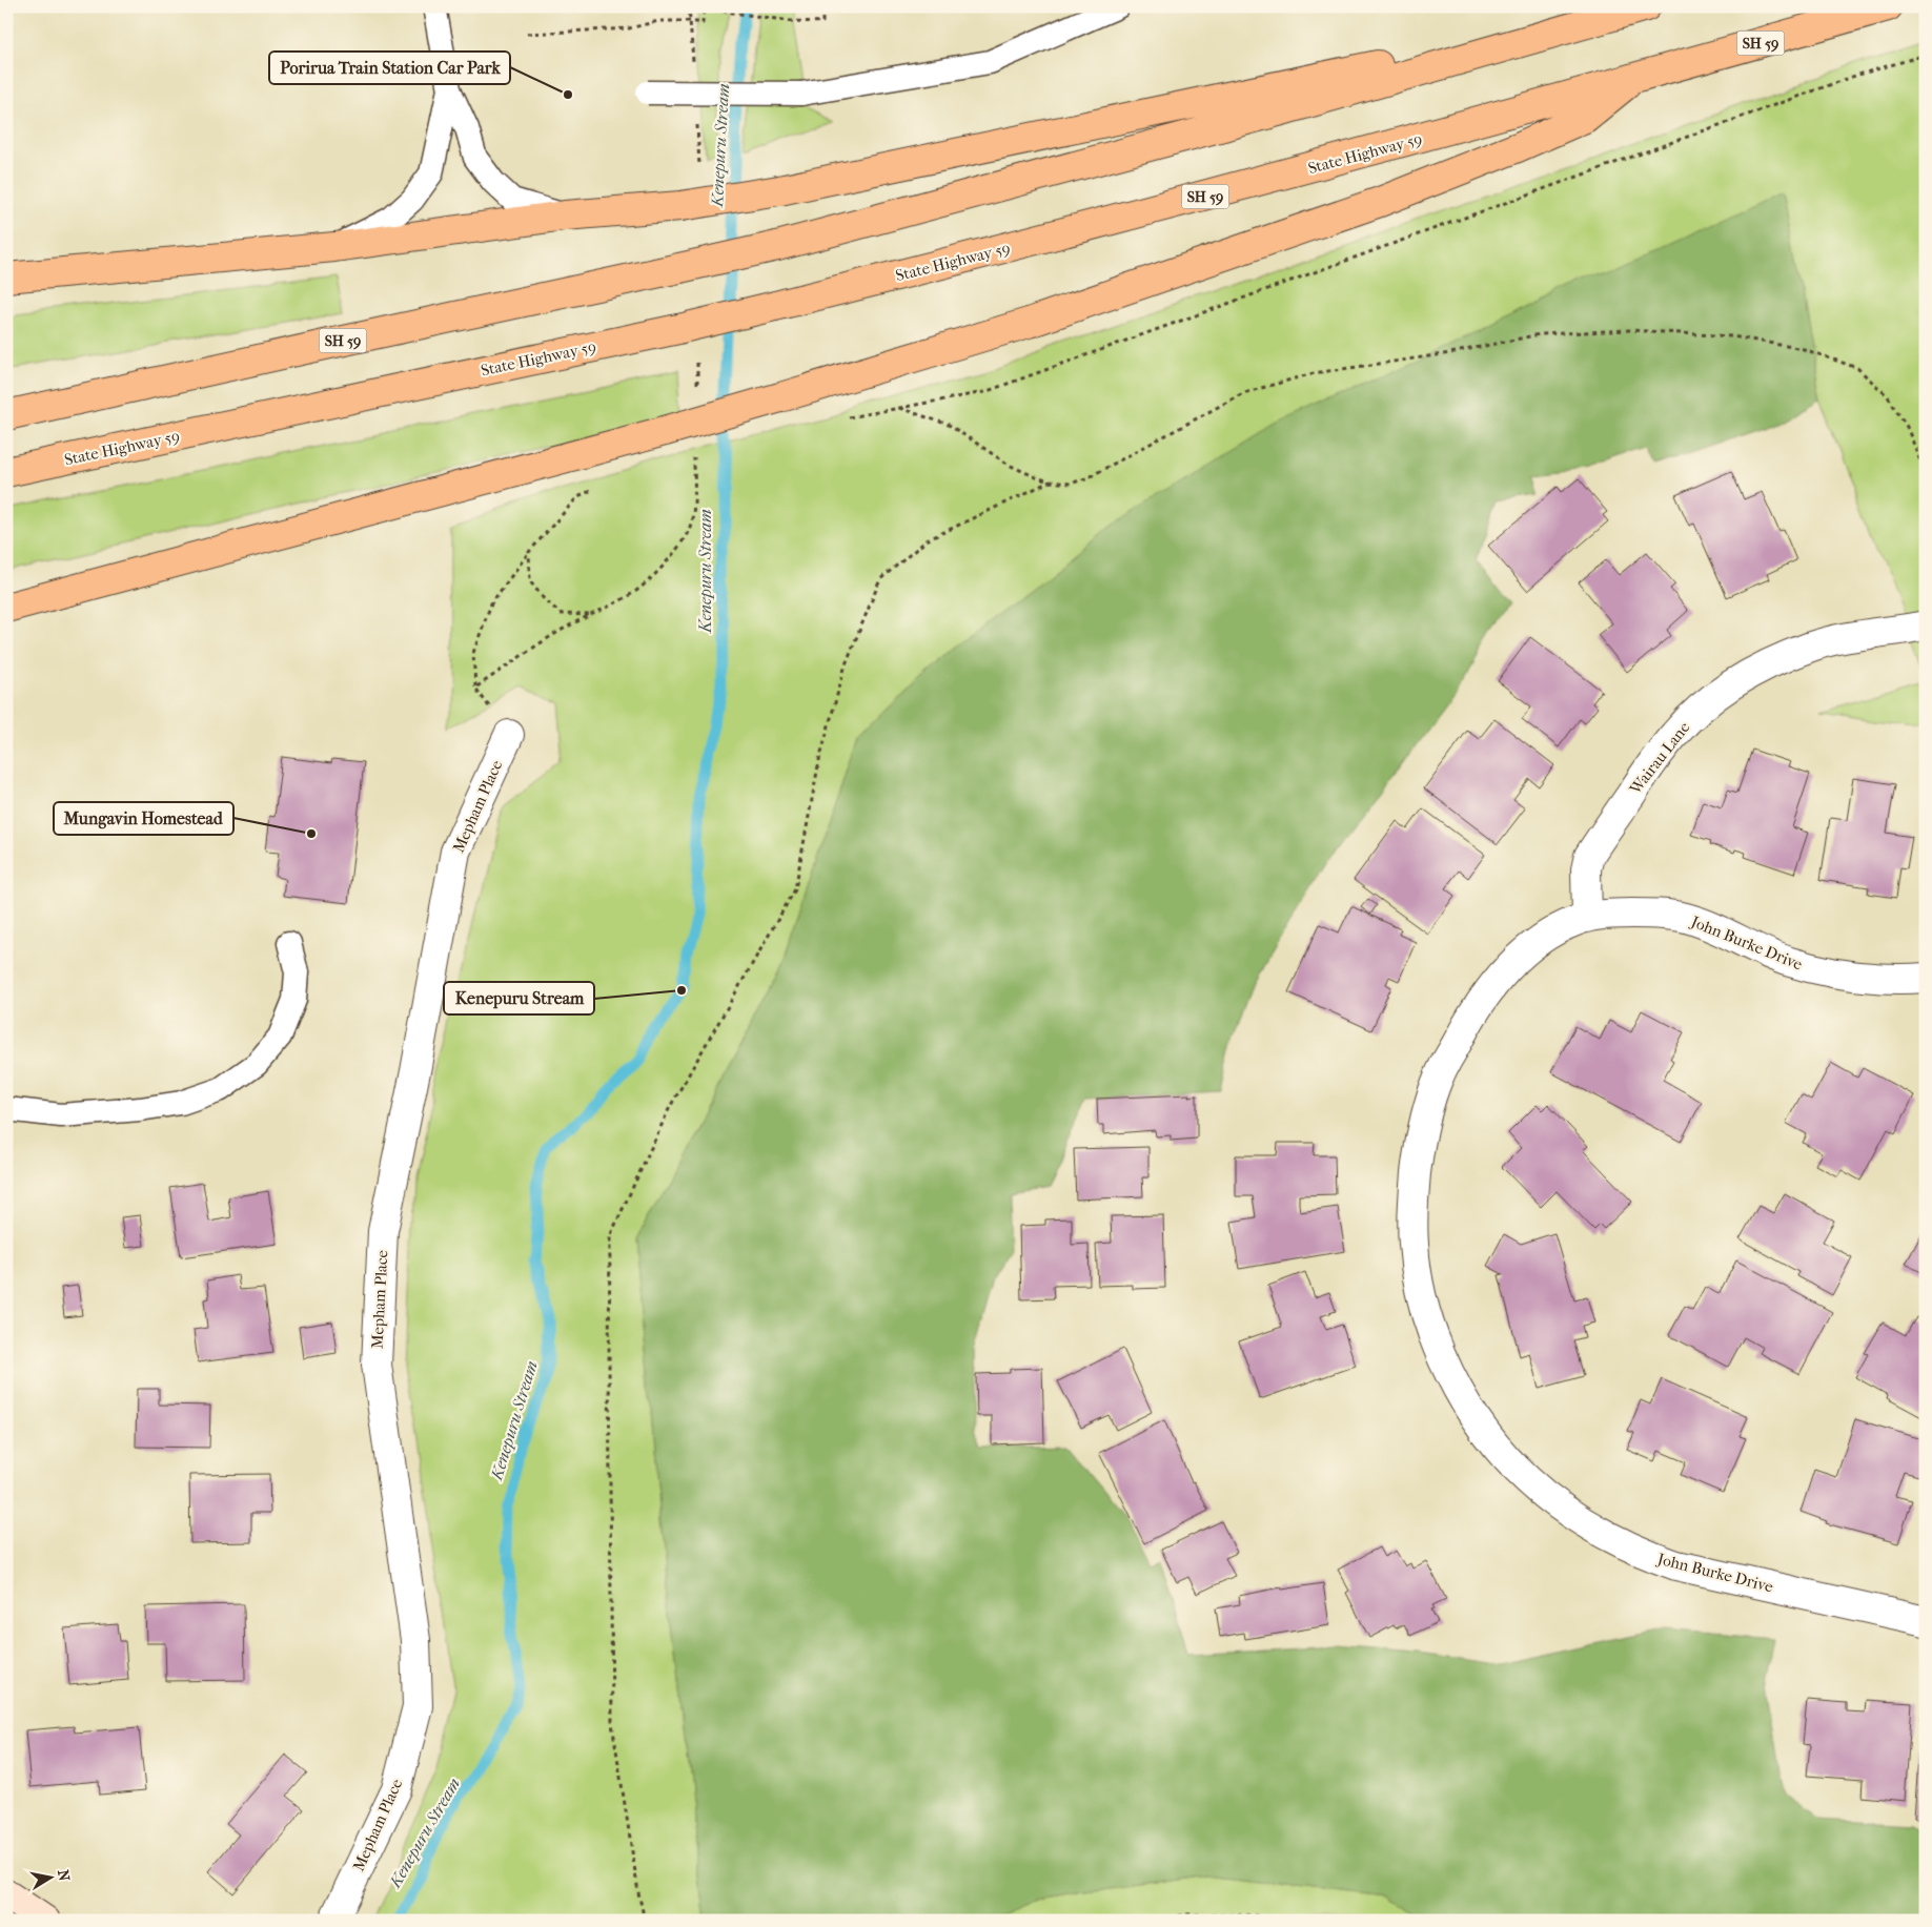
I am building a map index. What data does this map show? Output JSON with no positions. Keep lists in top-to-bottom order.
{
  "streets": {
    "main road": ["SH 59", "State Highway 59"],
    "street": ["Wairau Lane", "Mepham Place", "John Burke Drive"]
  },
  "crossings": [
    ["Wairau Lane", "John Burke Drive"]
  ],
  "water": ["Kenepuru Stream"],
  "places": ["Porirua Train Station Car Park", "Mungavin Homestead", "Kenepuru Stream"],
  "north": "right"
}
